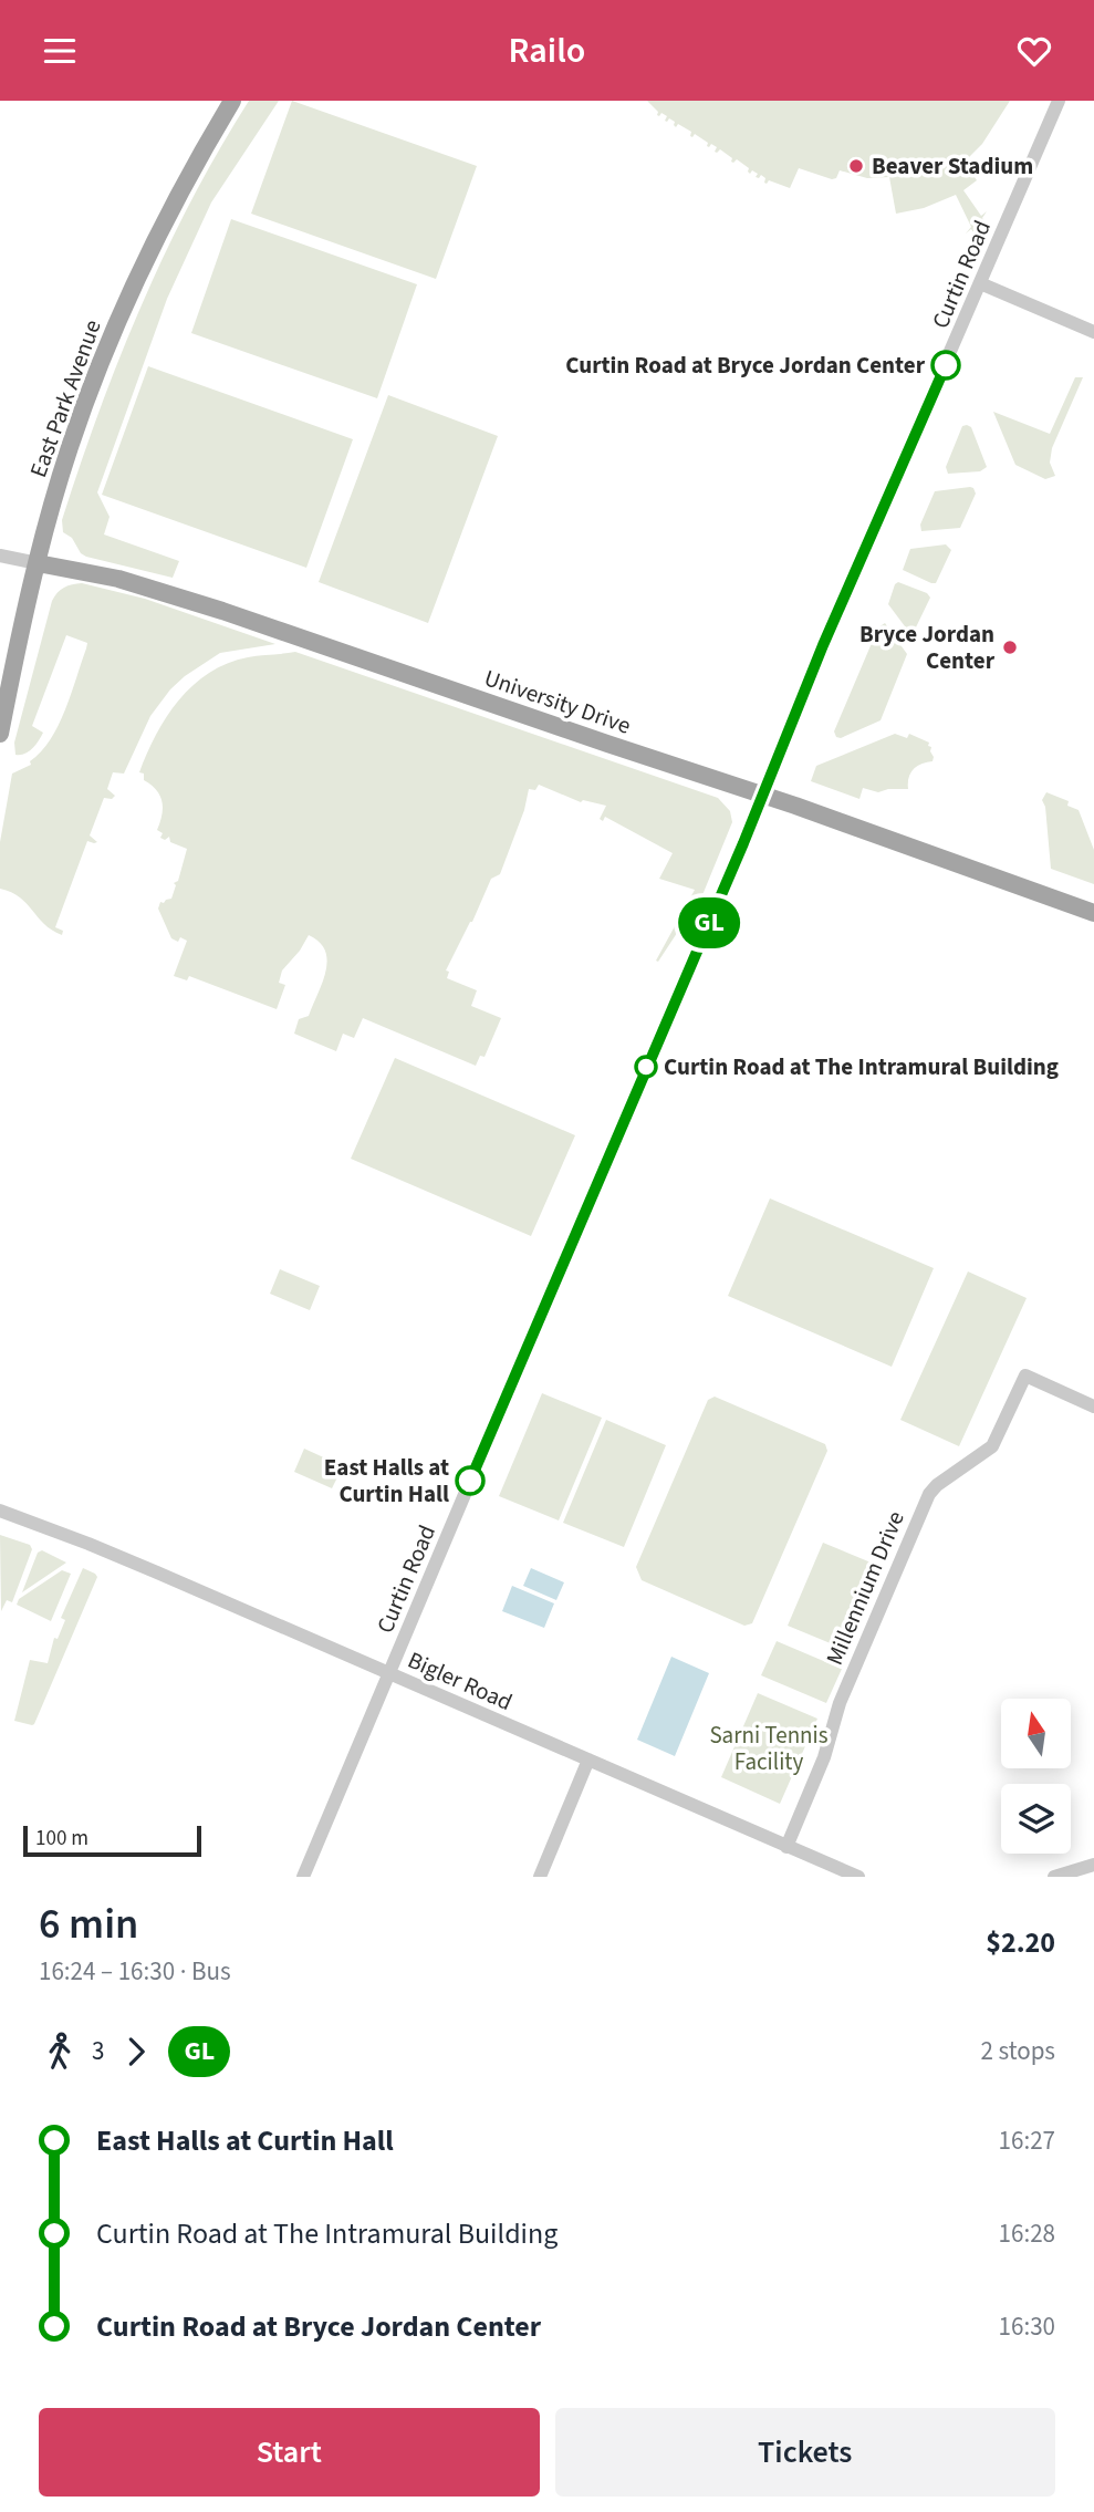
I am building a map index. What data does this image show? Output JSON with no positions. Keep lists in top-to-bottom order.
{
  "streets": {
    "main road": ["East Park Avenue", "University Drive"],
    "street": ["Curtin Road", "Millennium Drive", "Bigler Road"]
  },
  "crossings": [
    ["Curtin Road", "University Drive"],
    ["Curtin Road", "Bigler Road"],
    ["East Park Avenue", "University Drive"],
    ["Millennium Drive", "Bigler Road"]
  ],
  "parks": ["Sarni Tennis Facility"],
  "places": [
    "Beaver Stadium",
    "Curtin Road at Bryce Jordan Center",
    "Bryce Jordan Center",
    "Curtin Road at The Intramural Building",
    "East Halls at Curtin Hall"
  ],
  "lines": ["bus line GL"],
  "scale_bar": "100 m",
  "north": "top",
  "page": {
    "header": "Railo",
    "on_map": "GL",
    "scale": "100 m",
    "heading": ["6 min", "16:24 – 16:30 · Bus", "$2.20"],
    "legs": ["3", "GL", "2 stops"],
    "list": [
      {
        "name": "East Halls at Curtin Hall",
        "value": "16:27"
      },
      {
        "name": "Curtin Road at The Intramural Building",
        "value": "16:28"
      },
      {
        "name": "Curtin Road at Bryce Jordan Center",
        "value": "16:30"
      }
    ],
    "buttons": ["Start", "Tickets"]
  }
}
